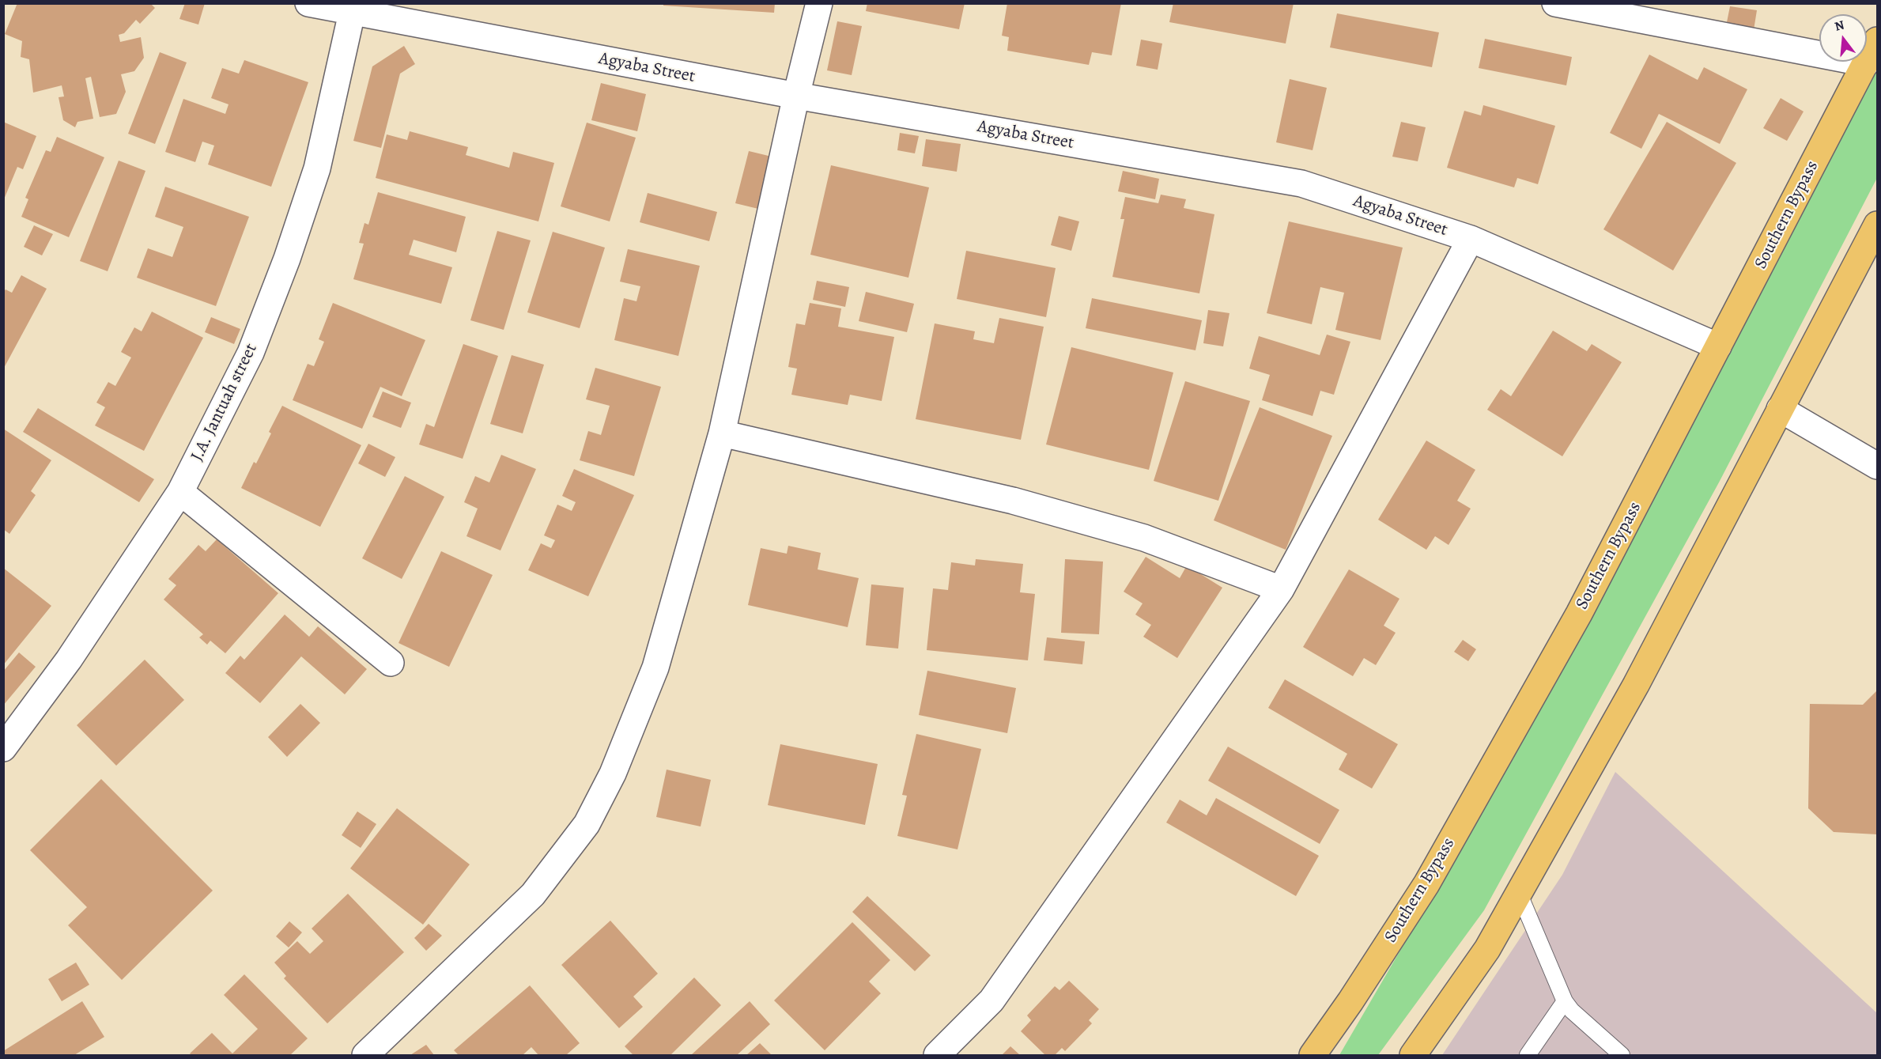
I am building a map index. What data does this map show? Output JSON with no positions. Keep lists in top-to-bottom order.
{
  "streets": {
    "highway": ["Southern Bypass"],
    "street": ["Agyaba Street", "J.A. Jantuah street"]
  },
  "crossings": [
    ["Agyaba Street", "Southern Bypass"],
    ["Agyaba Street", "J.A. Jantuah street"]
  ],
  "north": "top"
}
